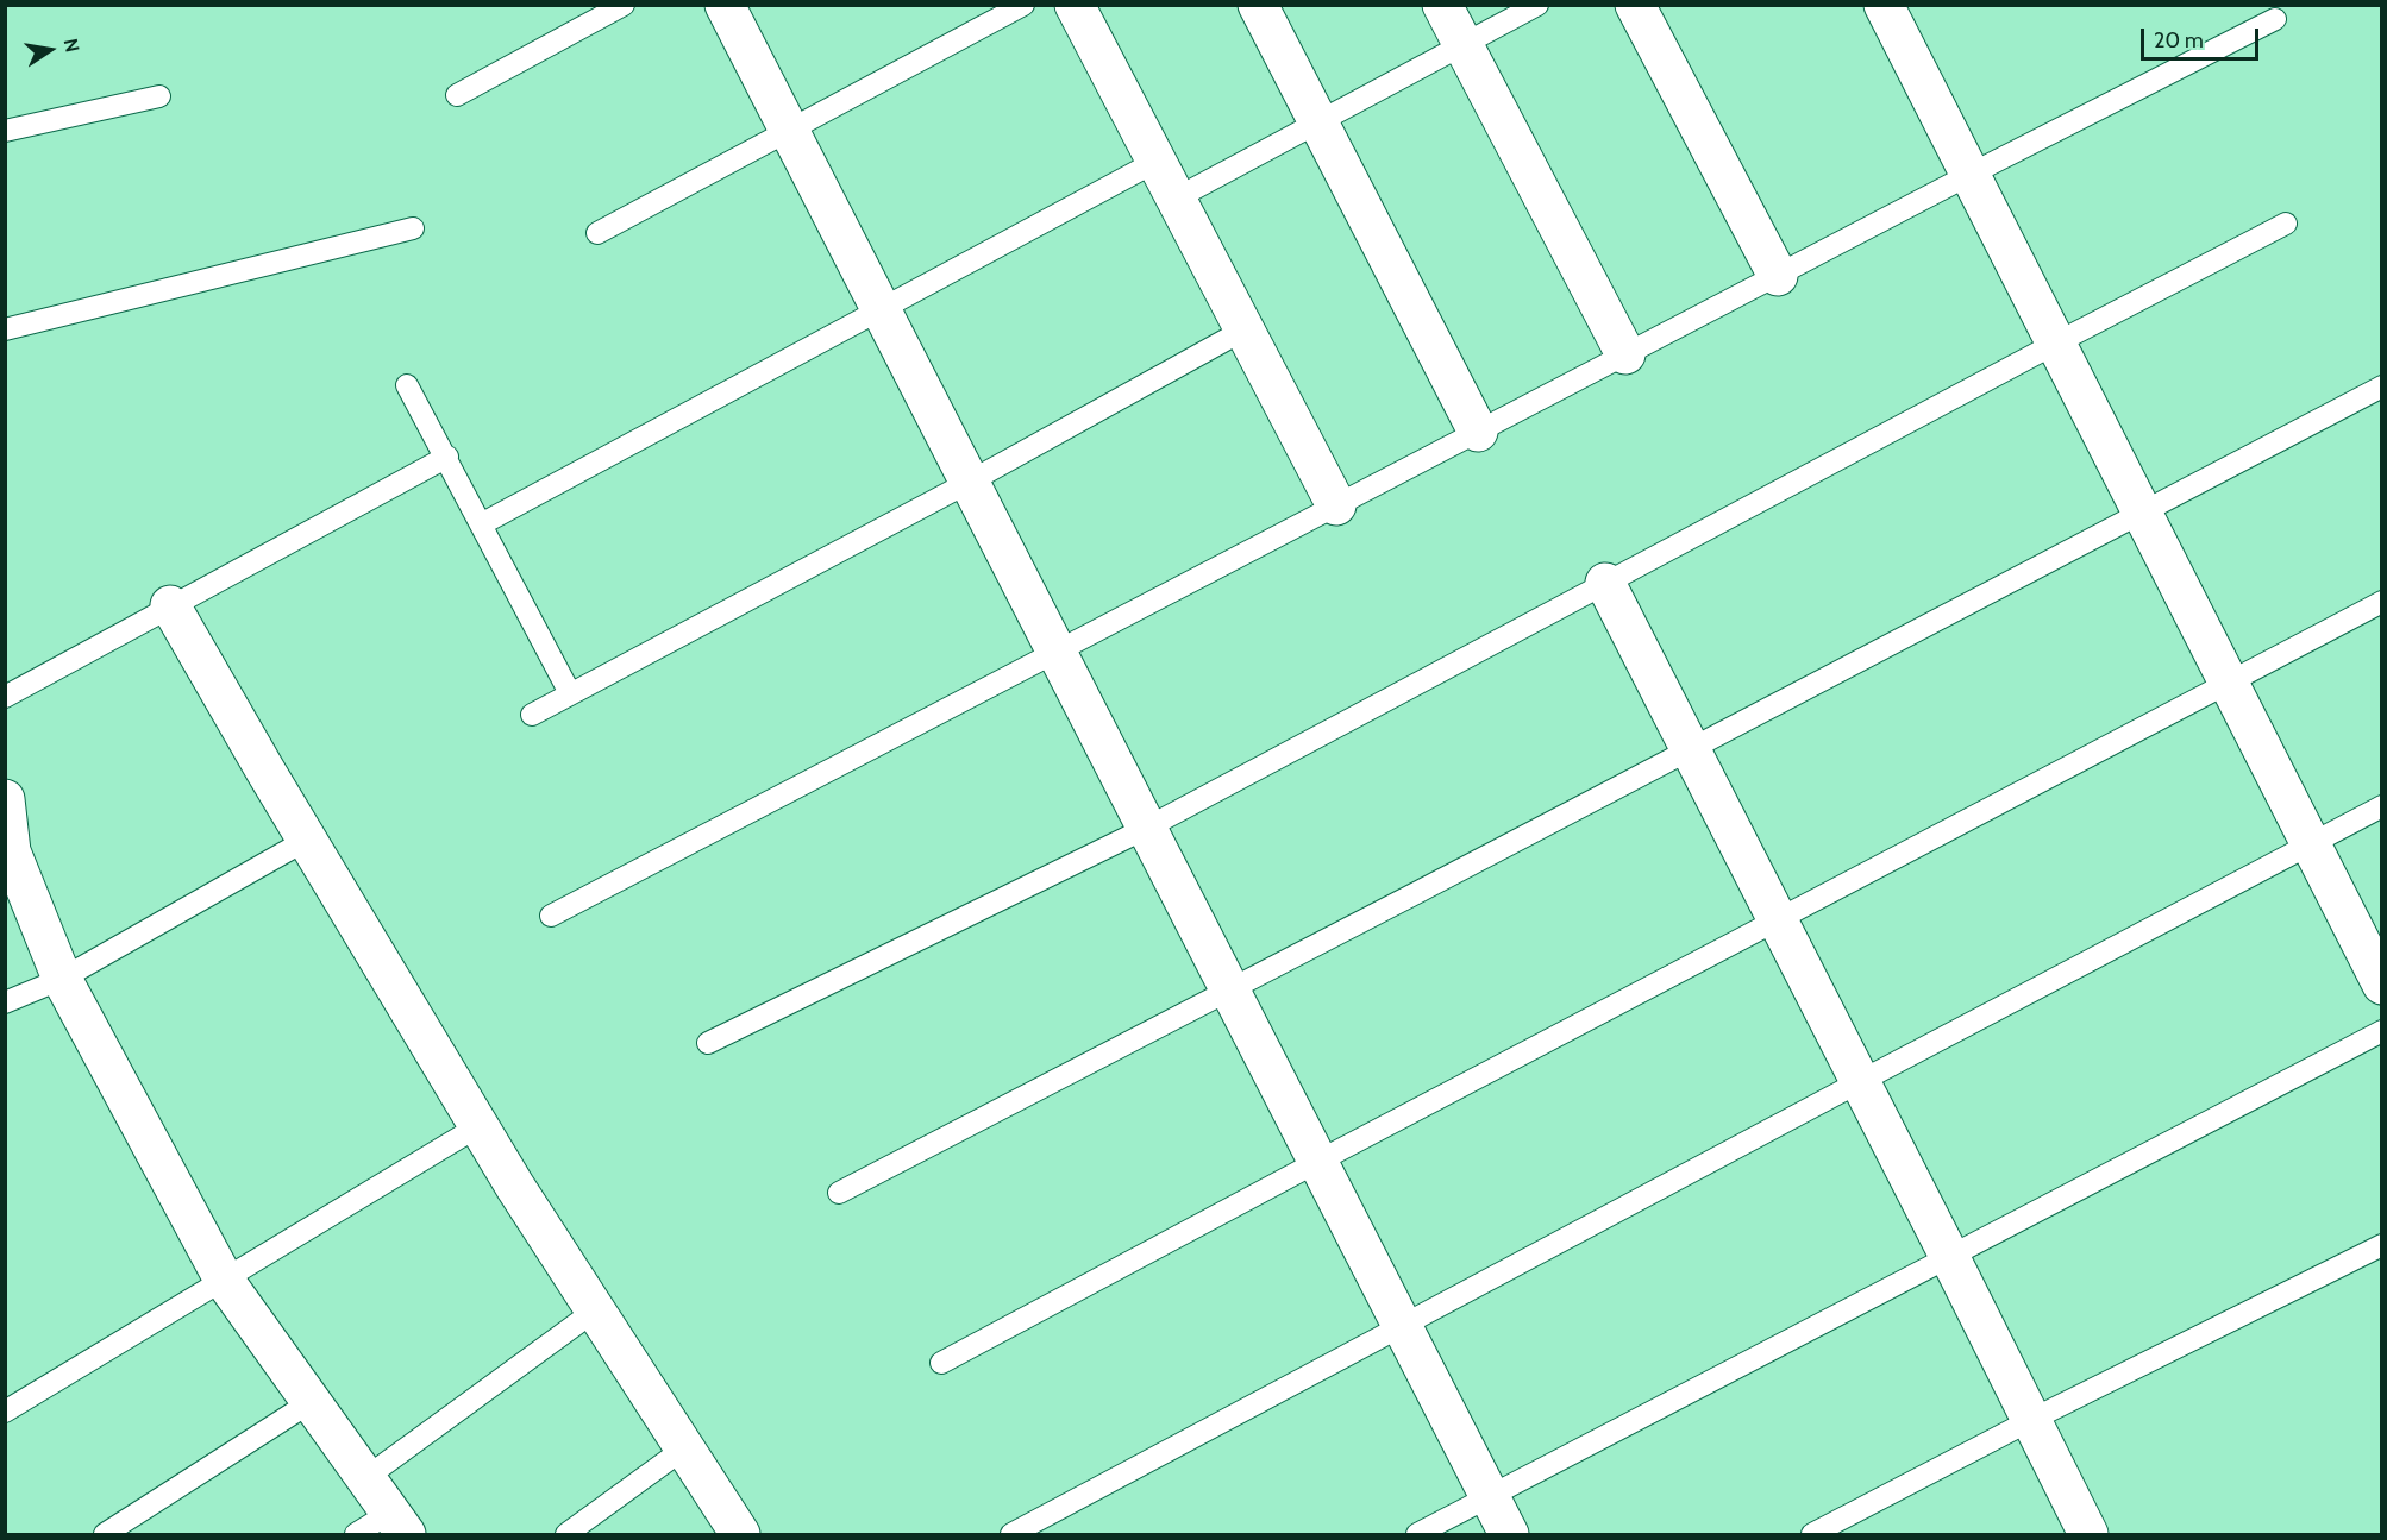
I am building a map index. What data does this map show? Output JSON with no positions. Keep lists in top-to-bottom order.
{
  "scale_bar": "20 m",
  "north": "right"
}
